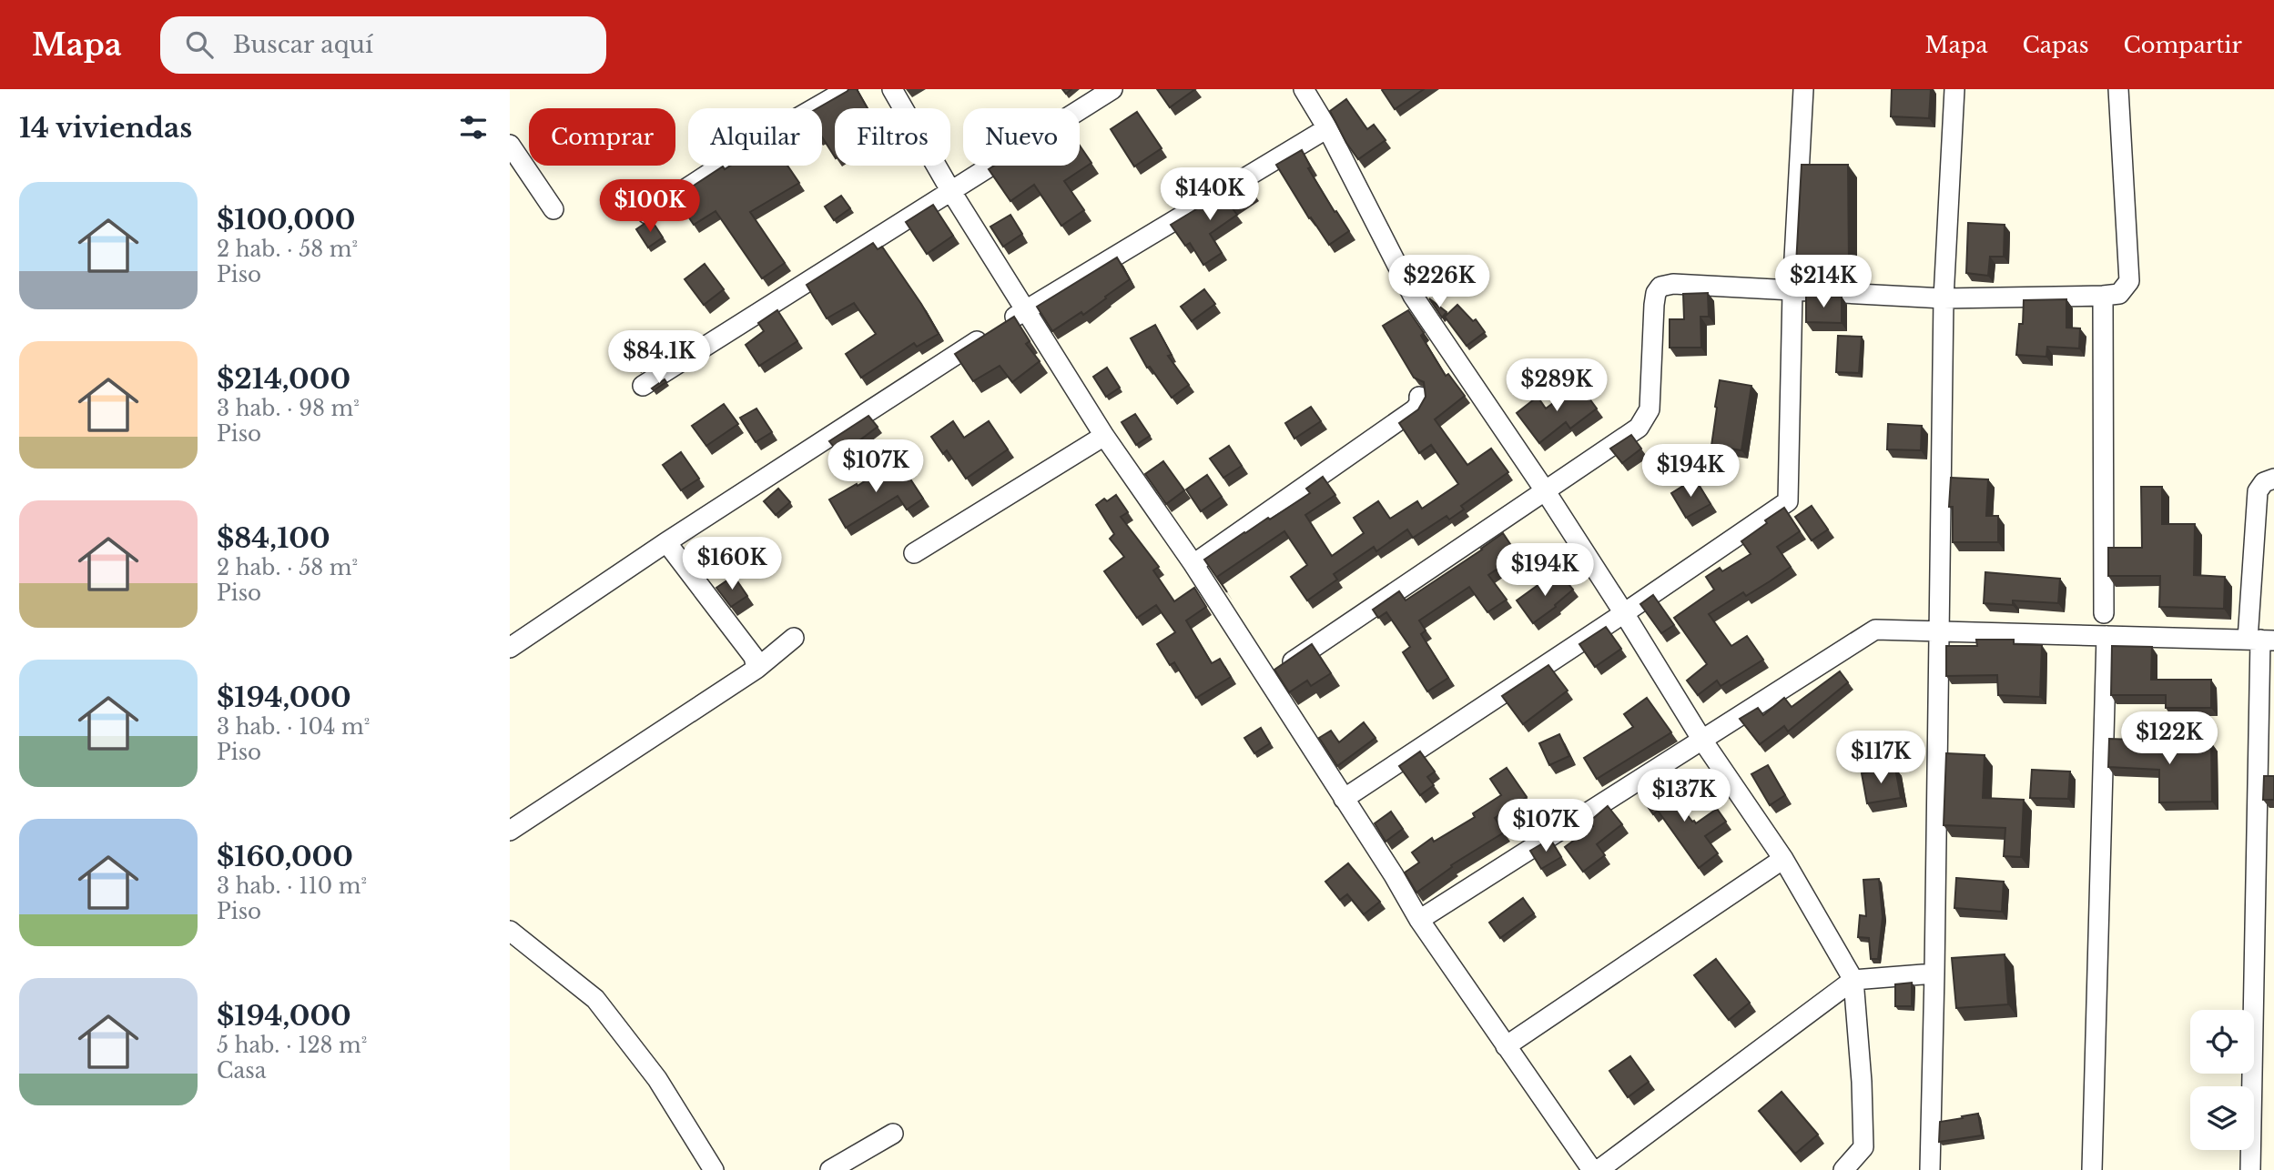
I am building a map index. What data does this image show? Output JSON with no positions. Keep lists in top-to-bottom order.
{
  "page": {
    "header": "Mapa",
    "search": "Buscar aquí",
    "nav": ["Mapa", "Capas", "Compartir"],
    "heading": "14 viviendas",
    "chip": [
      "Comprar",
      "Alquilar",
      "Filtros",
      "Nuevo"
    ],
    "list": [
      {
        "name": "$100,000",
        "note": "2 hab. · 58 m² · Piso"
      },
      {
        "name": "$214,000",
        "note": "3 hab. · 98 m² · Piso"
      },
      {
        "name": "$84,100",
        "note": "2 hab. · 58 m² · Piso"
      },
      {
        "name": "$194,000",
        "note": "3 hab. · 104 m² · Piso"
      },
      {
        "name": "$160,000",
        "note": "3 hab. · 110 m² · Piso"
      },
      {
        "name": "$194,000",
        "note": "5 hab. · 128 m² · Casa"
      }
    ],
    "price": [
      "$140K",
      "$100K",
      "$226K",
      "$214K",
      "$84.1K",
      "$289K",
      "$107K",
      "$194K",
      "$160K",
      "$194K",
      "$122K",
      "$117K",
      "$137K",
      "$107K"
    ]
  }
}
